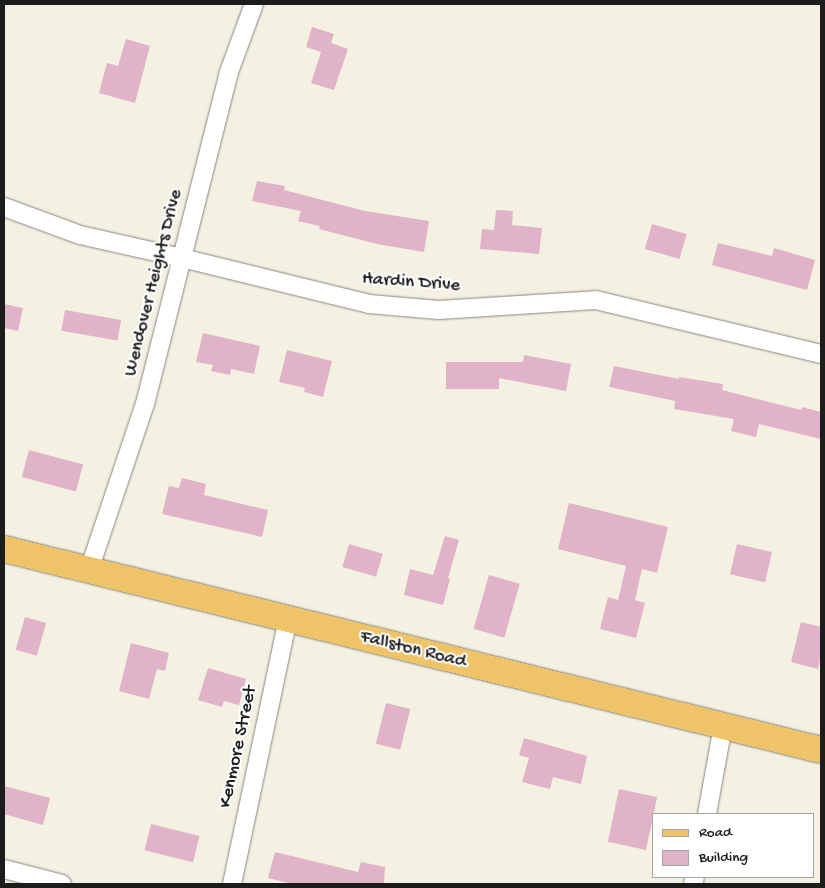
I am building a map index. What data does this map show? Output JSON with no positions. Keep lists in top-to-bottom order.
{
  "streets": {
    "main road": ["Fallston Road"],
    "street": ["Wendover Heights Drive", "Hardin Drive", "Kenmore Street"]
  },
  "crossings": [
    ["Wendover Heights Drive", "Hardin Drive"],
    ["Wendover Heights Drive", "Fallston Road"],
    ["Fallston Road", "Kenmore Street"]
  ],
  "legend": ["Road", "Building"]
}
